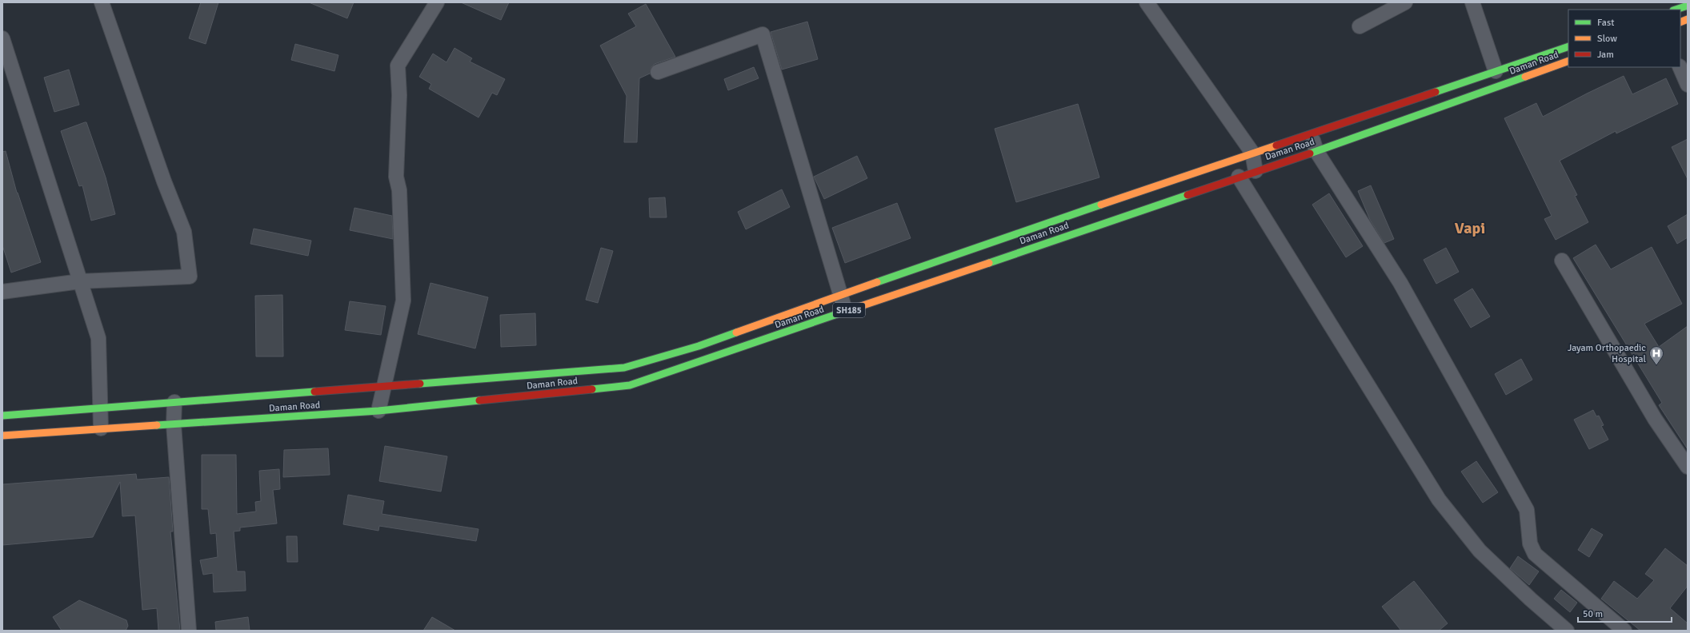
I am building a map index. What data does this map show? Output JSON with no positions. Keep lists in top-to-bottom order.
{
  "streets": {
    "main road": ["Daman Road", "SH185"]
  },
  "districts": ["Vapi"],
  "places": {
    "hospital": ["Jayam Orthopaedic Hospital"]
  },
  "legend": ["Fast", "Slow", "Jam"],
  "scale_bar": "50 m"
}
